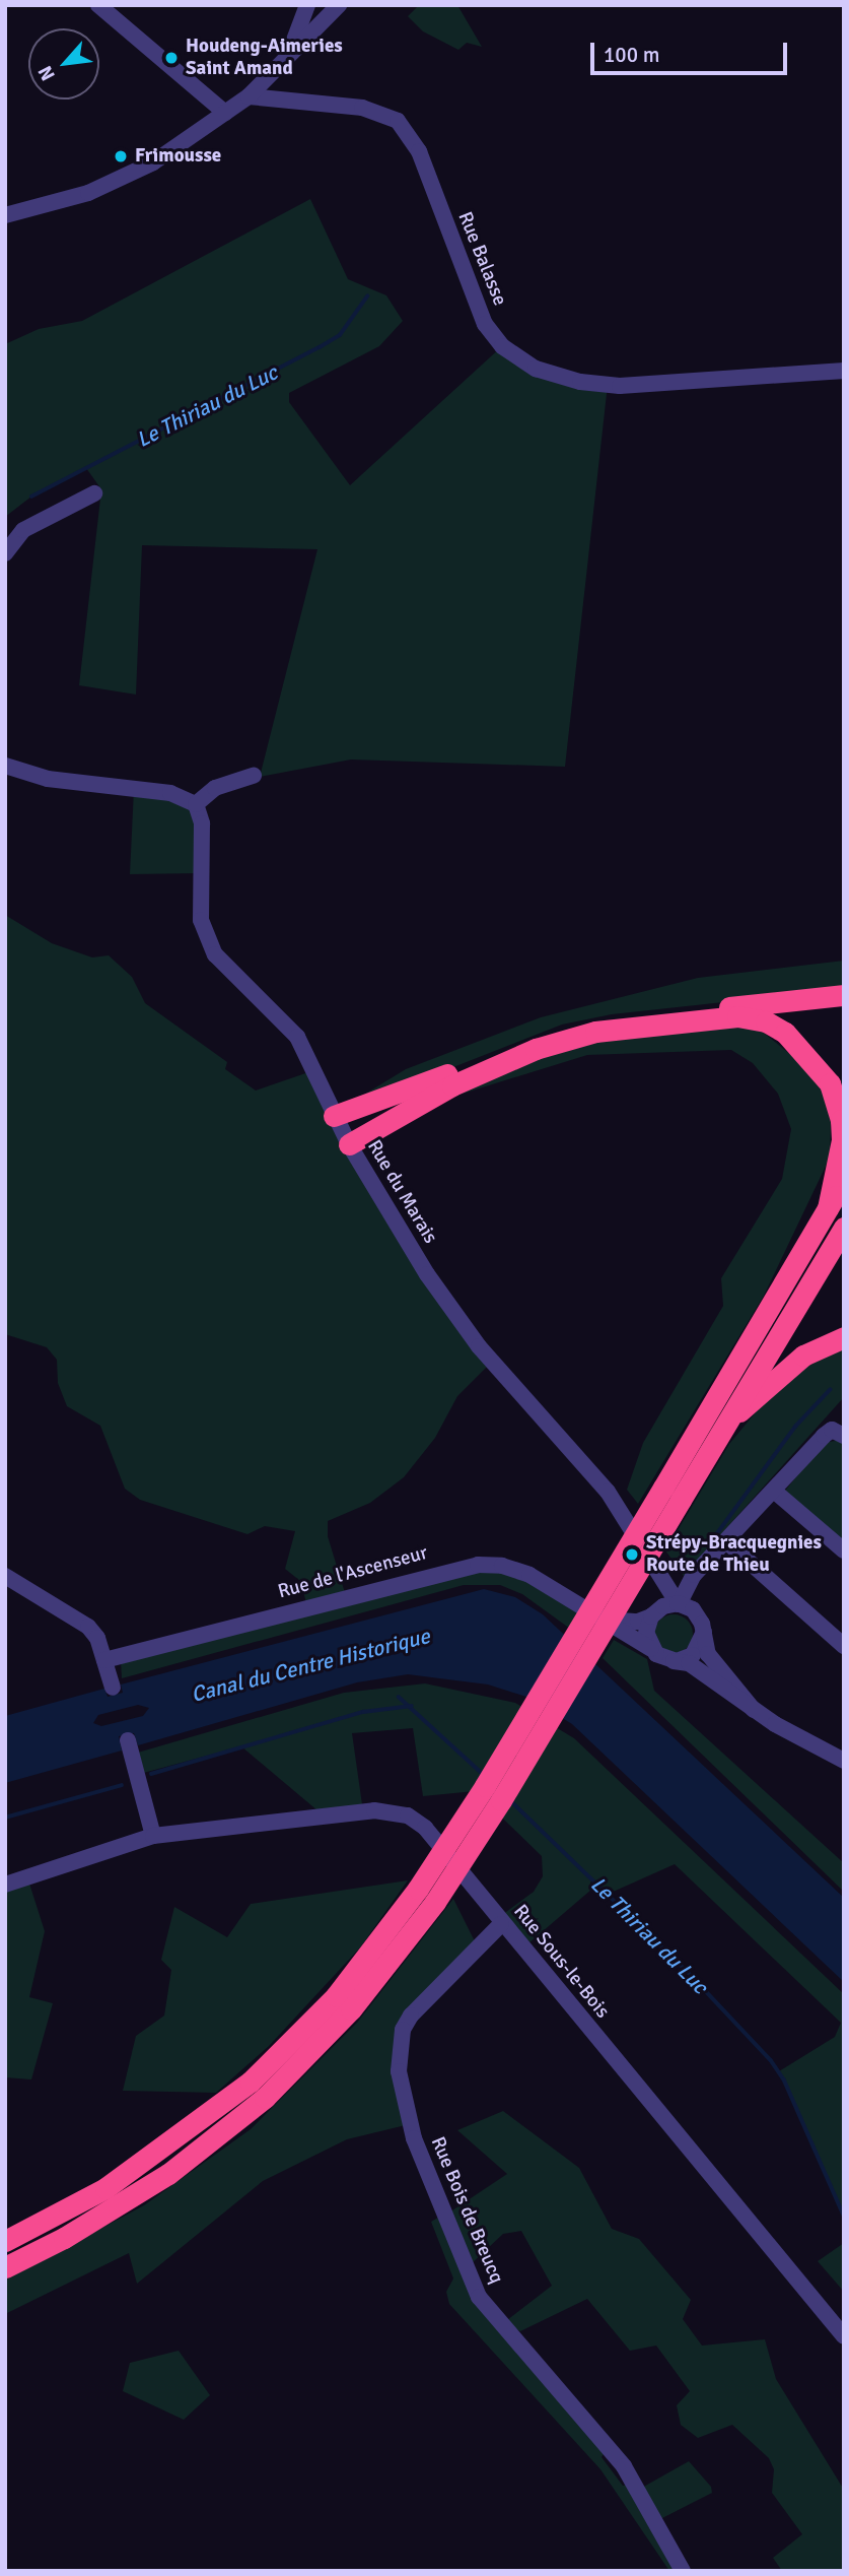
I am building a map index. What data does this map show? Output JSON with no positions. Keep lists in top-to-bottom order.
{
  "streets": {
    "street": [
      "Rue Balasse",
      "Rue du Marais",
      "Rue de l'Ascenseur",
      "Rue Sous-le-Bois",
      "Rue Bois de Breucq"
    ]
  },
  "crossings": [
    ["Rue du Marais", "Rue de l'Ascenseur"],
    ["Rue Sous-le-Bois", "Rue Bois de Breucq"]
  ],
  "water": ["Le Thiriau du Luc", "Canal du Centre Historique"],
  "places": ["Houdeng-Aimeries Saint Amand", "Frimousse", "Strépy-Bracquegnies Route de Thieu"],
  "scale_bar": "100 m",
  "north": "bottom left"
}
